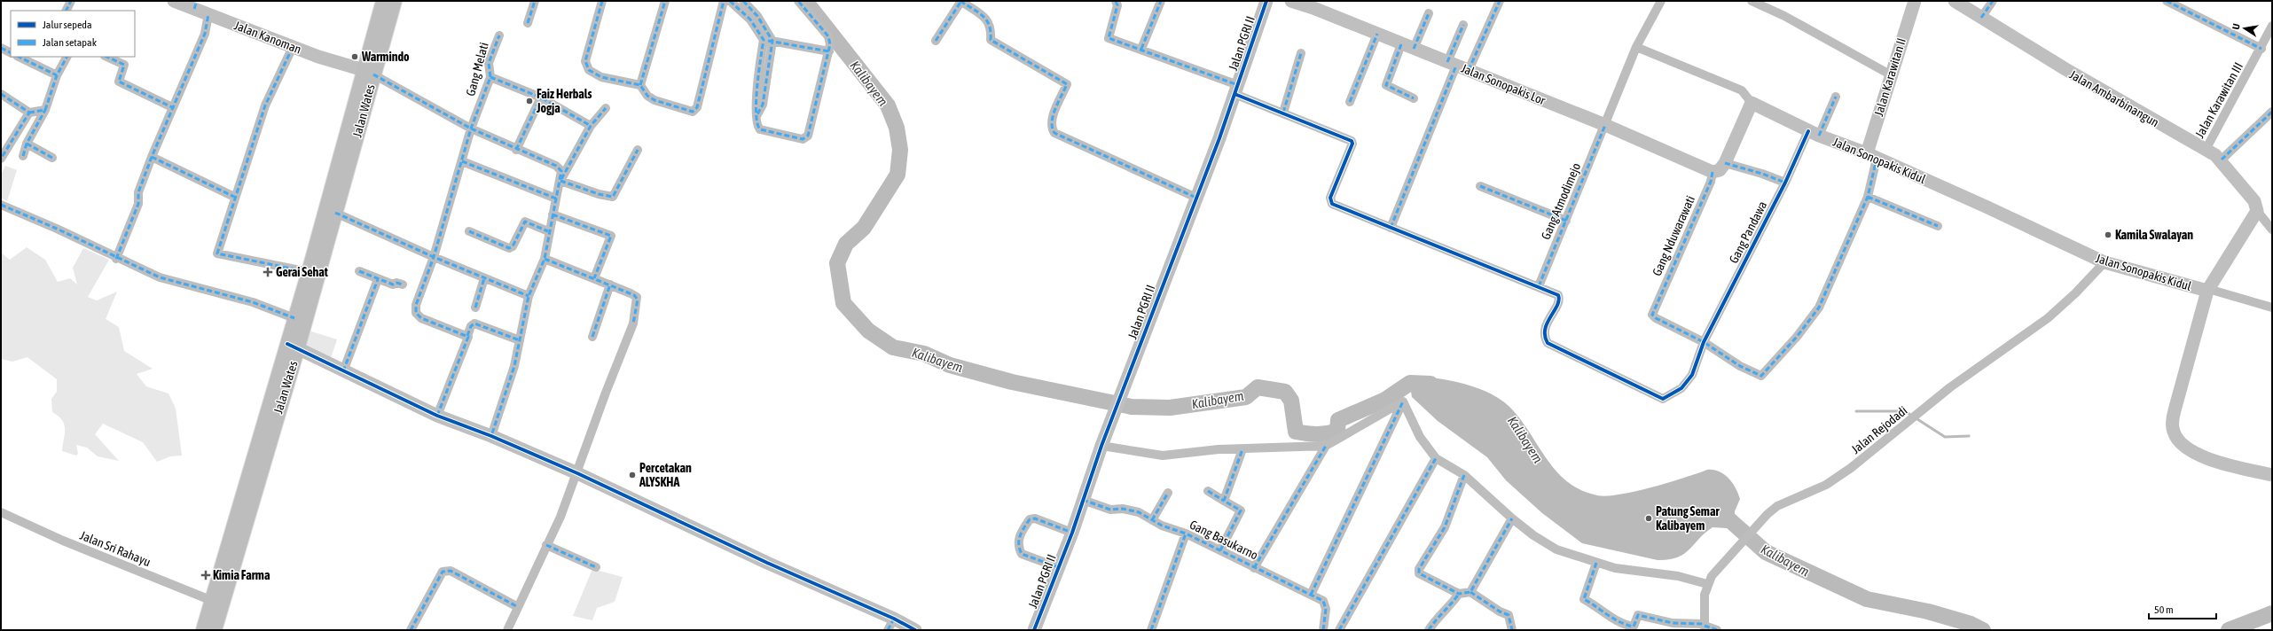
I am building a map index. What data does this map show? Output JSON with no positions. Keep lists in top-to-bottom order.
{
  "streets": {
    "main road": ["Jalan Wates"],
    "street": [
      "Jalan Kanoman",
      "Jalan PGRI II",
      "Gang Melati",
      "Jalan Karawitan II",
      "Jalan Sonopakis Lor",
      "Jalan Ambarbinangun",
      "Jalan Karawitan III",
      "Jalan Sonopakis Kidul",
      "Gang Atmodimejo",
      "Gang Pandawa",
      "Gang Nduwarawati",
      "Jalan Rejodadi",
      "Gang Basukarno",
      "Jalan Sri Rahayu"
    ]
  },
  "crossings": [
    ["Jalan Kanoman", "Jalan Wates"],
    ["Jalan PGRI II", "Gang Basukarno"],
    ["Jalan Karawitan II", "Jalan Sonopakis Kidul"],
    ["Jalan Sonopakis Lor", "Gang Atmodimejo"],
    ["Jalan Sonopakis Lor", "Gang Nduwarawati"],
    ["Jalan Ambarbinangun", "Jalan Karawitan III"],
    ["Jalan Wates", "Jalan Sri Rahayu"],
    ["Jalan Sonopakis Kidul", "Gang Pandawa"],
    ["Jalan Sonopakis Kidul", "Jalan Rejodadi"],
    ["Gang Atmodimejo", "Gang Pandawa"],
    ["Gang Pandawa", "Gang Nduwarawati"]
  ],
  "water": ["Kalibayem"],
  "places": {
    "other": [
      "Warmindo",
      "Faiz Herbals Jogja",
      "Kamila Swalayan",
      "Percetakan ALYSKHA",
      "Patung Semar Kalibayem"
    ],
    "health": ["Gerai Sehat", "Kimia Farma"]
  },
  "legend": ["Jalur sepeda", "Jalan setapak"],
  "scale_bar": "50 m",
  "north": "left"
}
